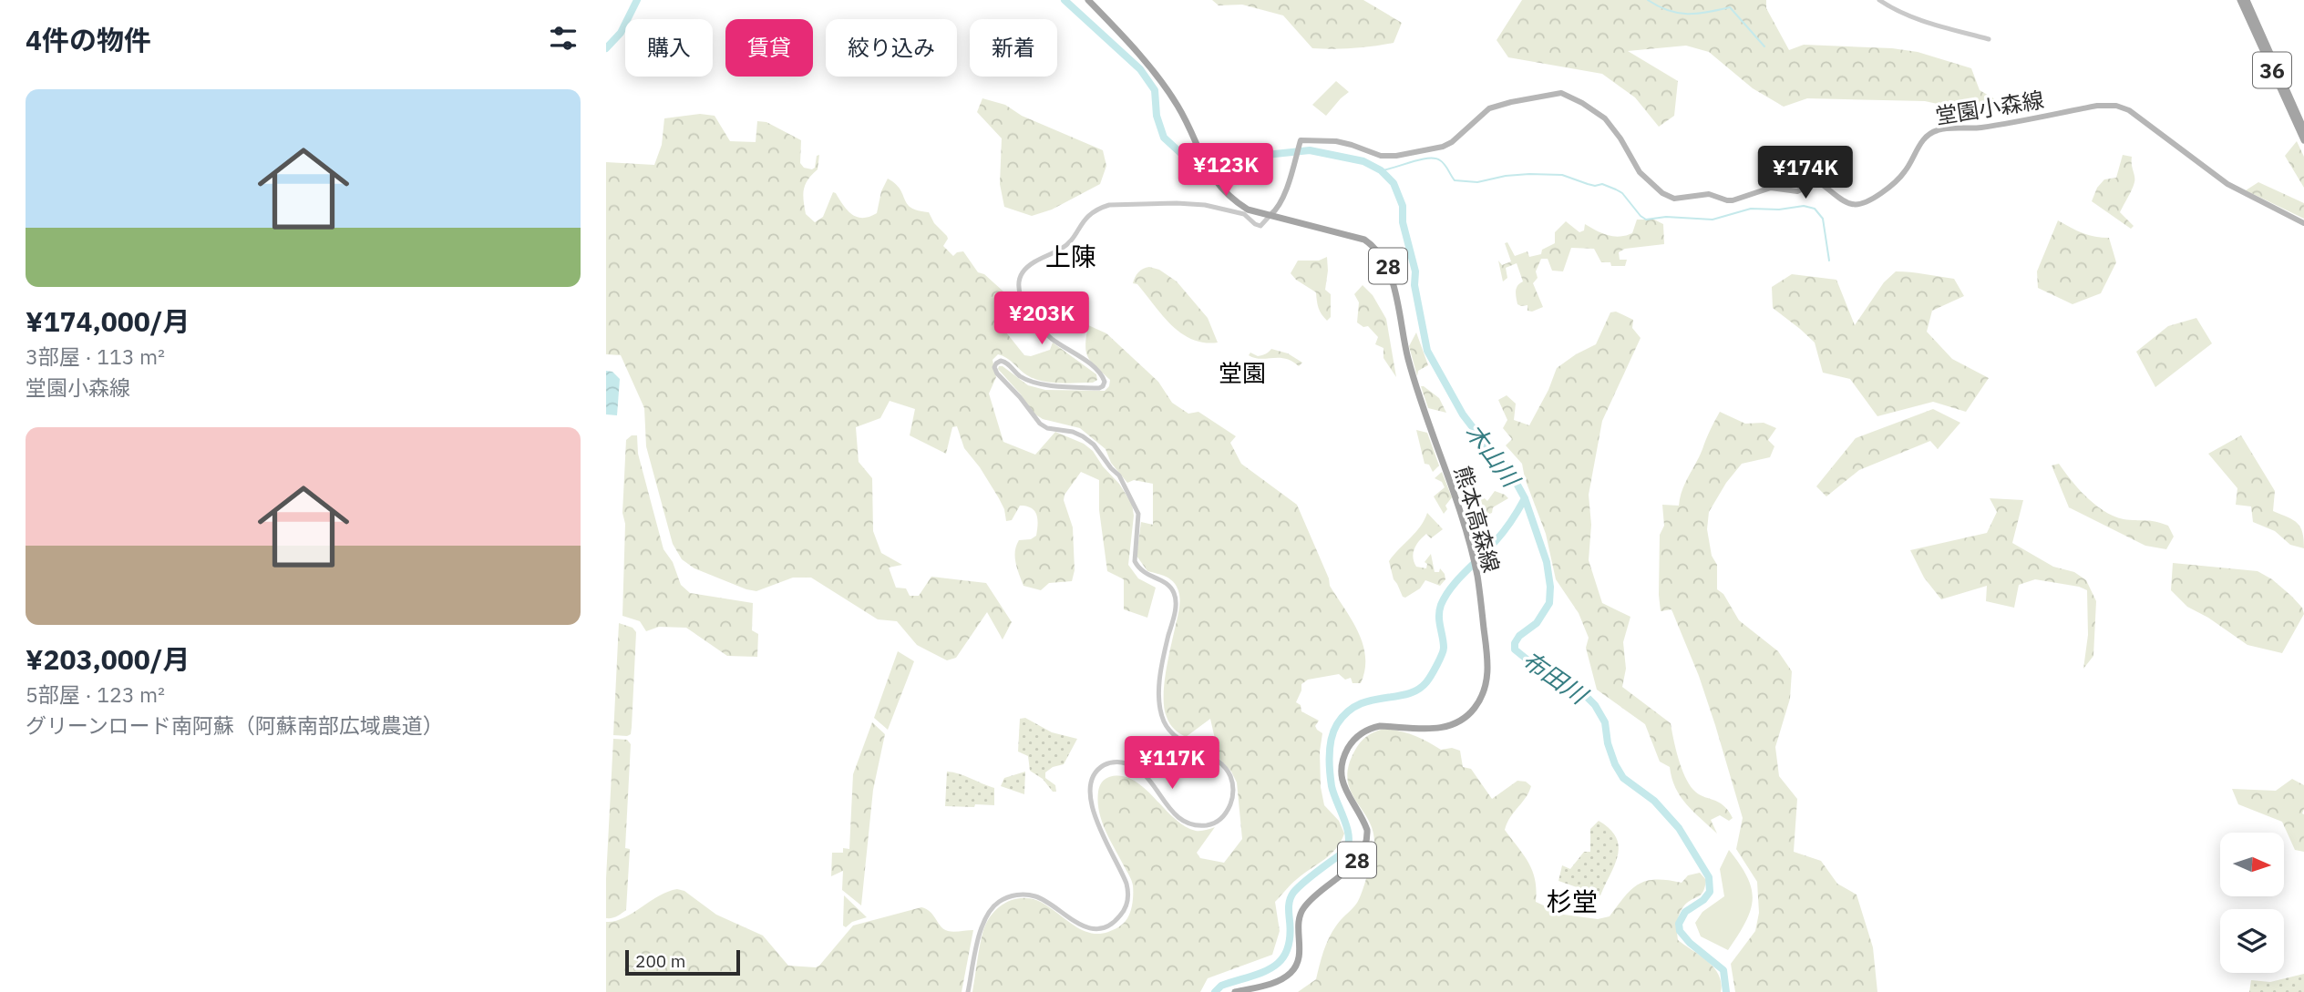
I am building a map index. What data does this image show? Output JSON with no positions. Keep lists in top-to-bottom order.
{
  "streets": {
    "main road": [
      "36",
      "堂園小森線",
      "28",
      "熊本高森線"
    ]
  },
  "crossings": [
    ["堂園小森線", "熊本高森線"]
  ],
  "districts": ["上陳", "堂園", "杉堂"],
  "water": ["木山川", "布田川"],
  "scale_bar": "200 m",
  "north": "right",
  "page": {
    "heading": "4件の物件",
    "chip": [
      "購入",
      "賃貸",
      "絞り込み",
      "新着"
    ],
    "list": [
      {
        "name": "¥174,000/月",
        "note": "3部屋 · 113 m² · 堂園小森線"
      },
      {
        "name": "¥203,000/月",
        "note": "5部屋 · 123 m² · グリーンロード南阿蘇（阿蘇南部広域農道）"
      }
    ],
    "price": [
      "¥123K",
      "¥174K",
      "¥203K",
      "¥117K"
    ],
    "scale": "200 m"
  }
}
